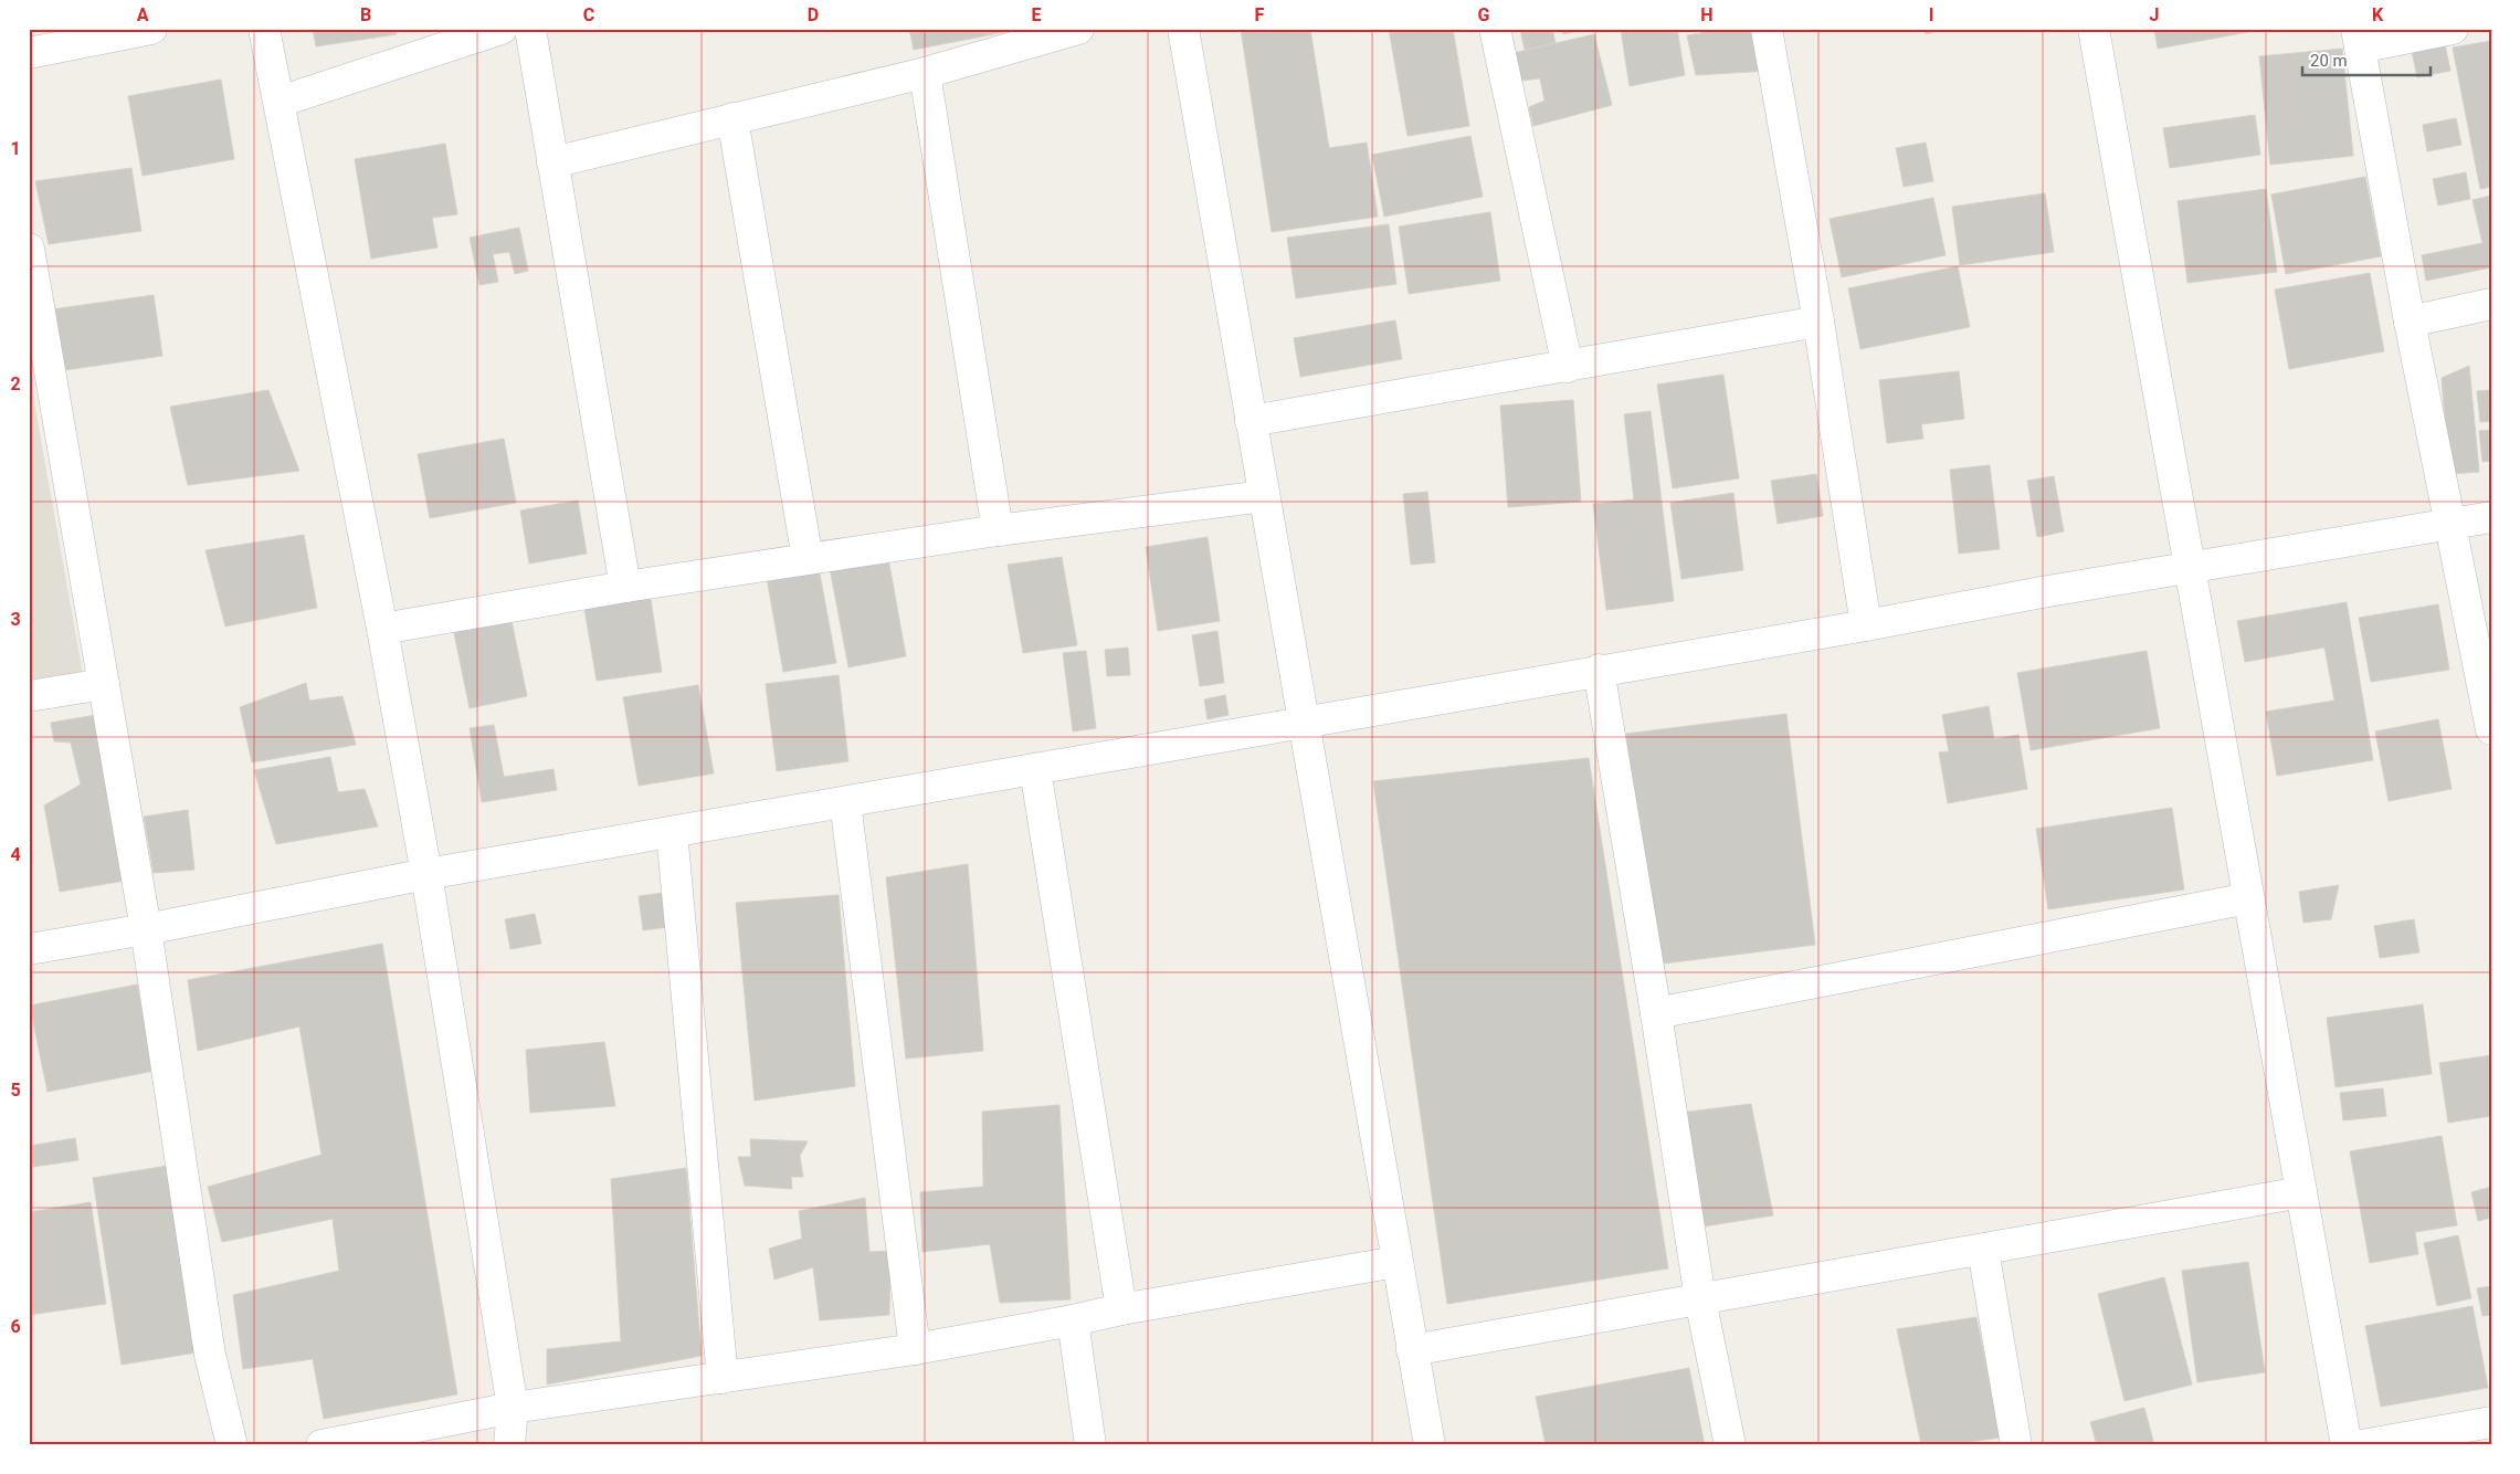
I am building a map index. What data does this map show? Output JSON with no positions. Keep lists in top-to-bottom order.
{
  "scale_bar": "20 m",
  "grid": {
    "columns": [
      "A",
      "B",
      "C",
      "D",
      "E",
      "F",
      "G",
      "H",
      "I",
      "J",
      "K"
    ],
    "rows": [
      "1",
      "2",
      "3",
      "4",
      "5",
      "6"
    ]
  }
}
